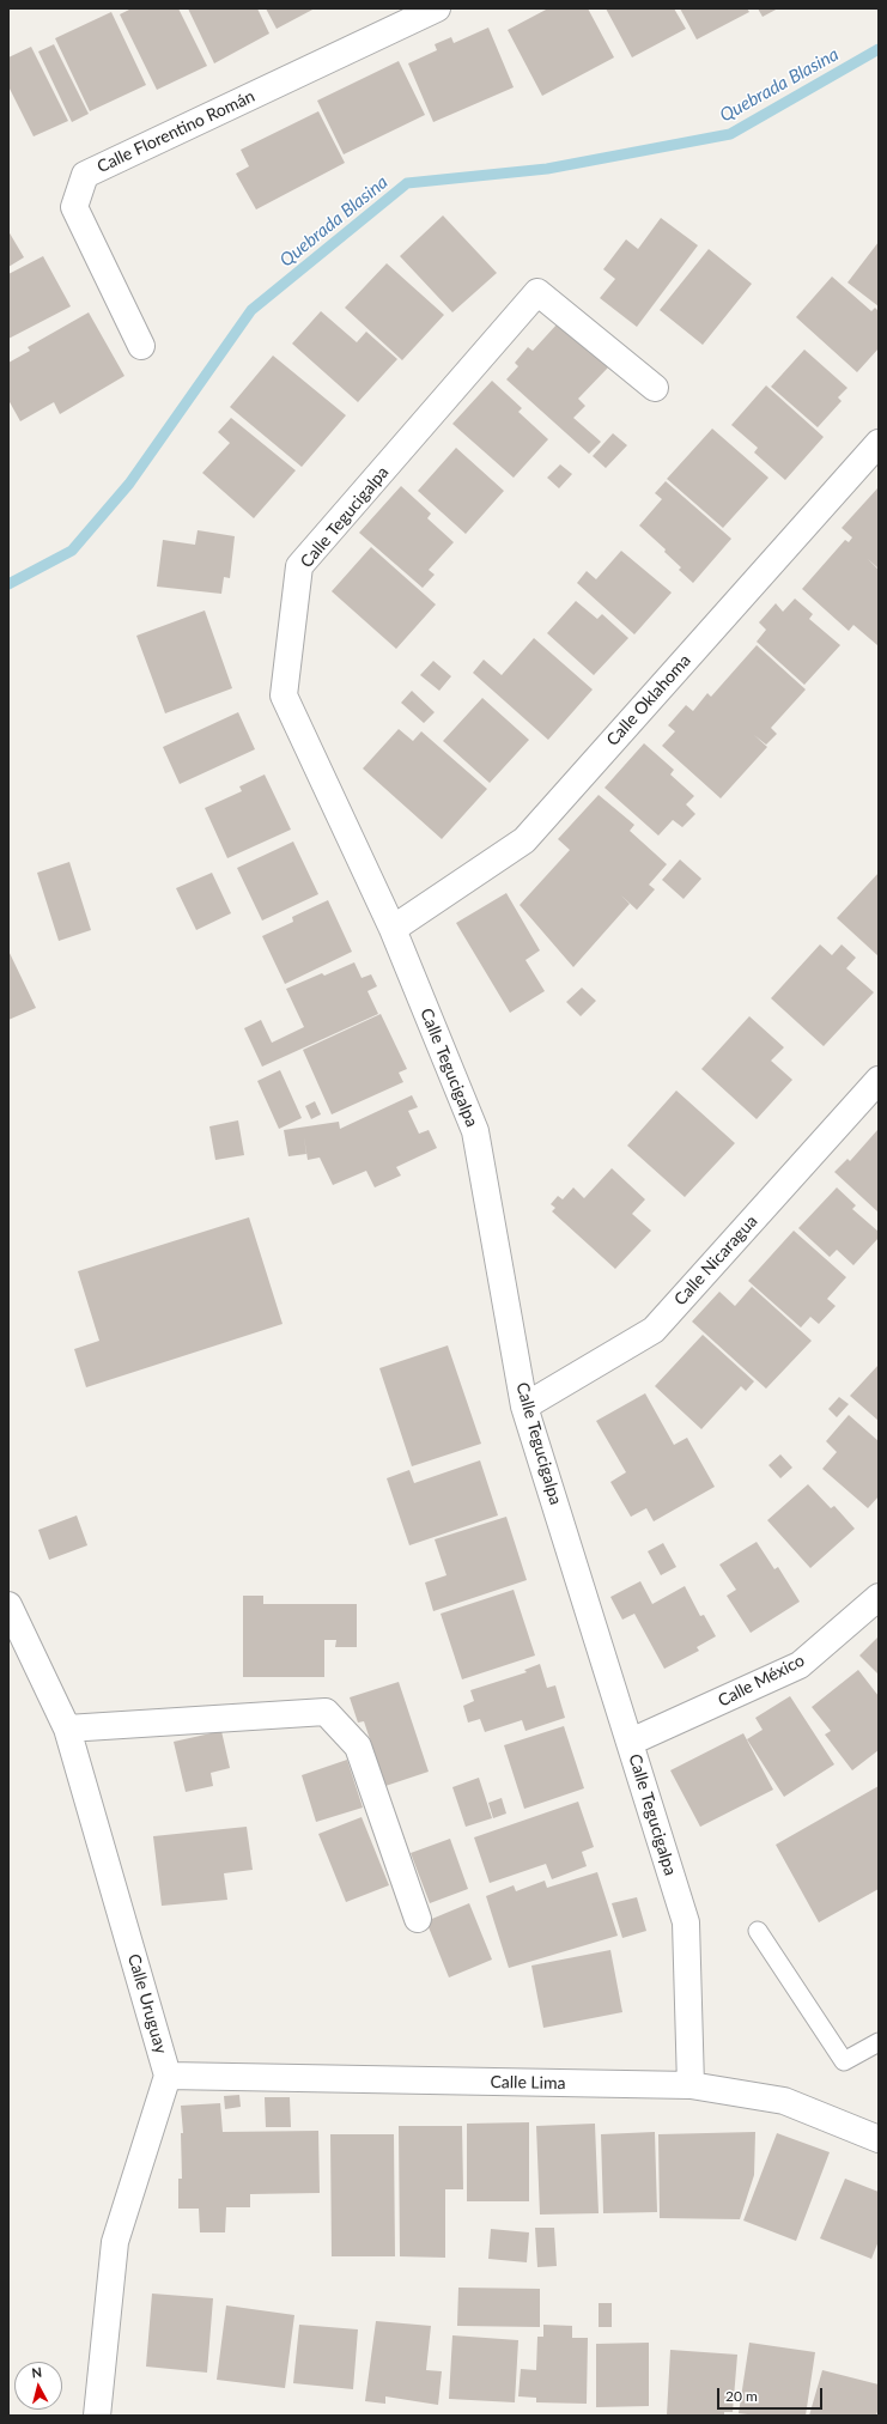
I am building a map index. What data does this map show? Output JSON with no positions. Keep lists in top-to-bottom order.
{
  "streets": {
    "street": [
      "Calle Florentino Román",
      "Calle Tegucigalpa",
      "Calle Oklahoma",
      "Calle Nicaragua",
      "Calle México",
      "Calle Uruguay",
      "Calle Lima"
    ]
  },
  "crossings": [
    ["Calle Tegucigalpa", "Calle Oklahoma"],
    ["Calle Tegucigalpa", "Calle Nicaragua"],
    ["Calle Tegucigalpa", "Calle México"],
    ["Calle Tegucigalpa", "Calle Lima"],
    ["Calle Uruguay", "Calle Lima"]
  ],
  "water": ["Quebrada Blasina"],
  "scale_bar": "20 m",
  "north": "top"
}
